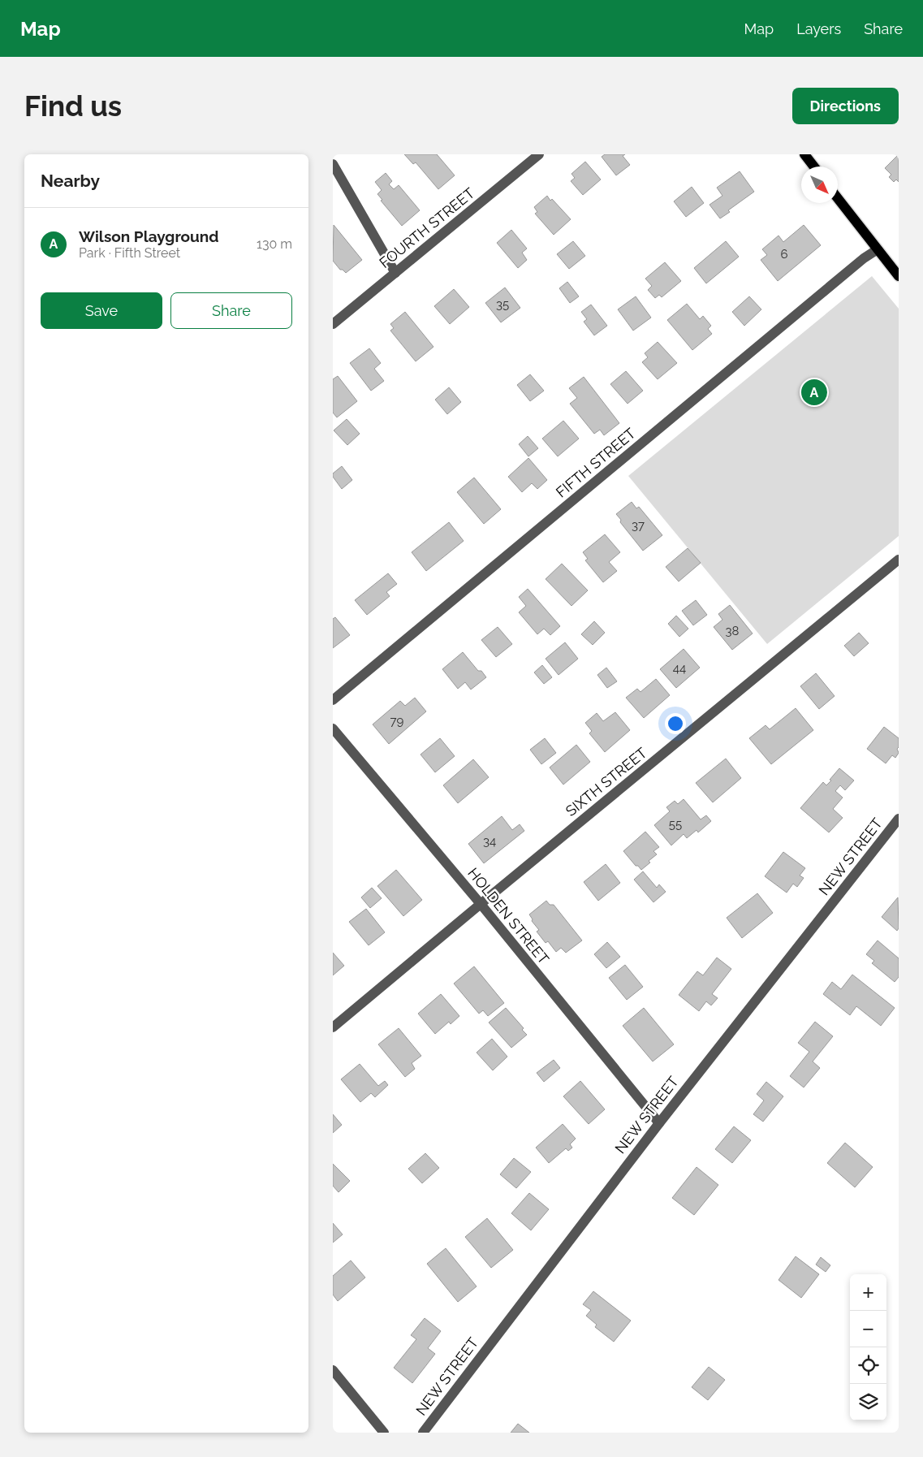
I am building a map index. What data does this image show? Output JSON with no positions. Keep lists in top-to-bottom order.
{
  "streets": {
    "street": [
      "FOURTH STREET",
      "FIFTH STREET",
      "SIXTH STREET",
      "NEW STREET",
      "HOLDEN STREET"
    ]
  },
  "crossings": [
    ["SIXTH STREET", "HOLDEN STREET"],
    ["NEW STREET", "HOLDEN STREET"]
  ],
  "house_numbers": [
    "6",
    "35",
    "37",
    "38",
    "44",
    "79",
    "55",
    "34"
  ],
  "north": "bottom right",
  "page": {
    "header": "Map",
    "nav": ["Map", "Layers", "Share"],
    "buttons": [
      "Directions",
      ["Save", "Share"]
    ],
    "title": "Find us",
    "heading": "Nearby",
    "list": [
      {
        "mark": "A",
        "name": "Wilson Playground",
        "note": "Park · Fifth Street",
        "value": "130 m"
      }
    ],
    "pins": "A",
    "map_buttons": ["+", "−"]
  }
}
